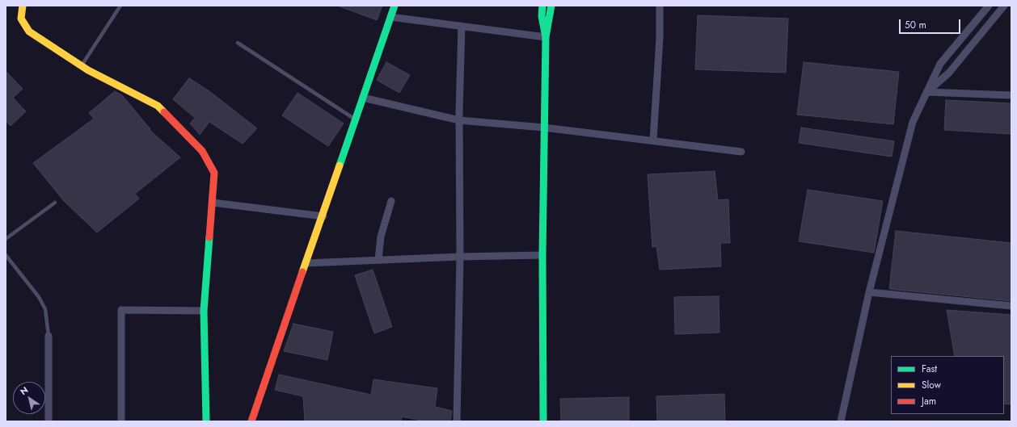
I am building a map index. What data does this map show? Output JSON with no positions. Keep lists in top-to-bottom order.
{
  "legend": ["Fast", "Slow", "Jam"],
  "scale_bar": "50 m",
  "north": "top left"
}
